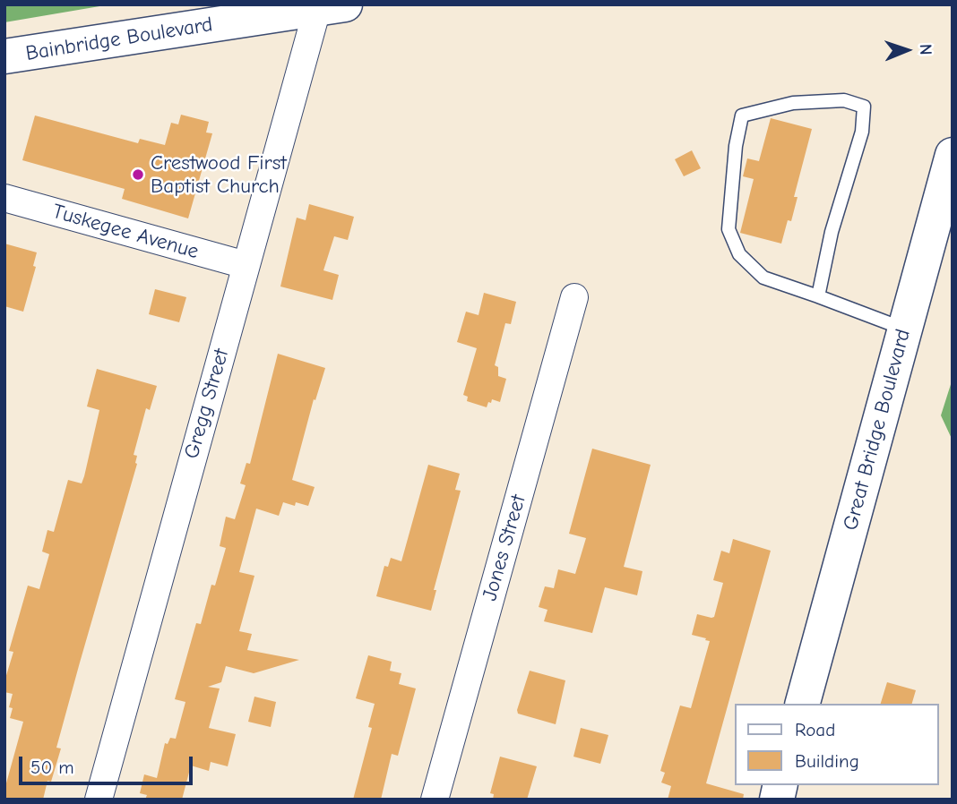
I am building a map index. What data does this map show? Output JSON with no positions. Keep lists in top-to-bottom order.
{
  "streets": {
    "main road": ["Bainbridge Boulevard", "Great Bridge Boulevard"],
    "street": ["Tuskegee Avenue", "Gregg Street", "Jones Street"]
  },
  "crossings": [
    ["Bainbridge Boulevard", "Gregg Street"],
    ["Tuskegee Avenue", "Gregg Street"]
  ],
  "places": ["Crestwood First Baptist Church"],
  "legend": ["Road", "Building"],
  "scale_bar": "50 m",
  "north": "right"
}
